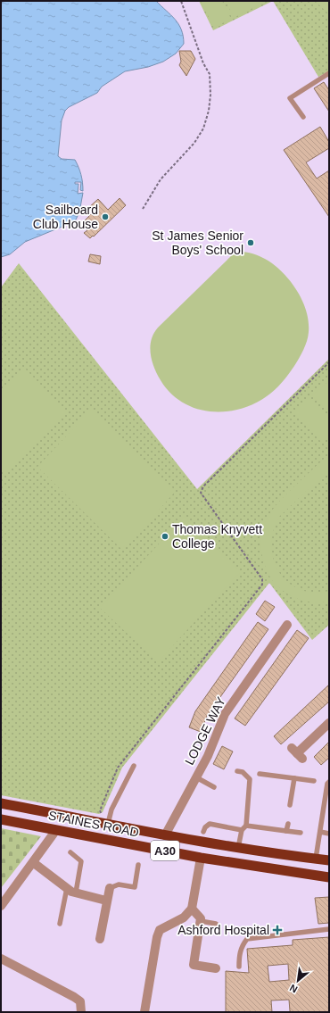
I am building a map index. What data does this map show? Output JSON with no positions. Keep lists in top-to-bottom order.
{
  "streets": {
    "highway": ["STAINES ROAD", "A30"],
    "street": ["LODGE WAY"]
  },
  "crossings": [
    ["LODGE WAY", "STAINES ROAD"]
  ],
  "places": {
    "other": ["Sailboard Club House", "St James Senior Boys' School", "Thomas Knyvett College"],
    "health": ["Ashford Hospital"]
  },
  "north": "bottom left"
}
